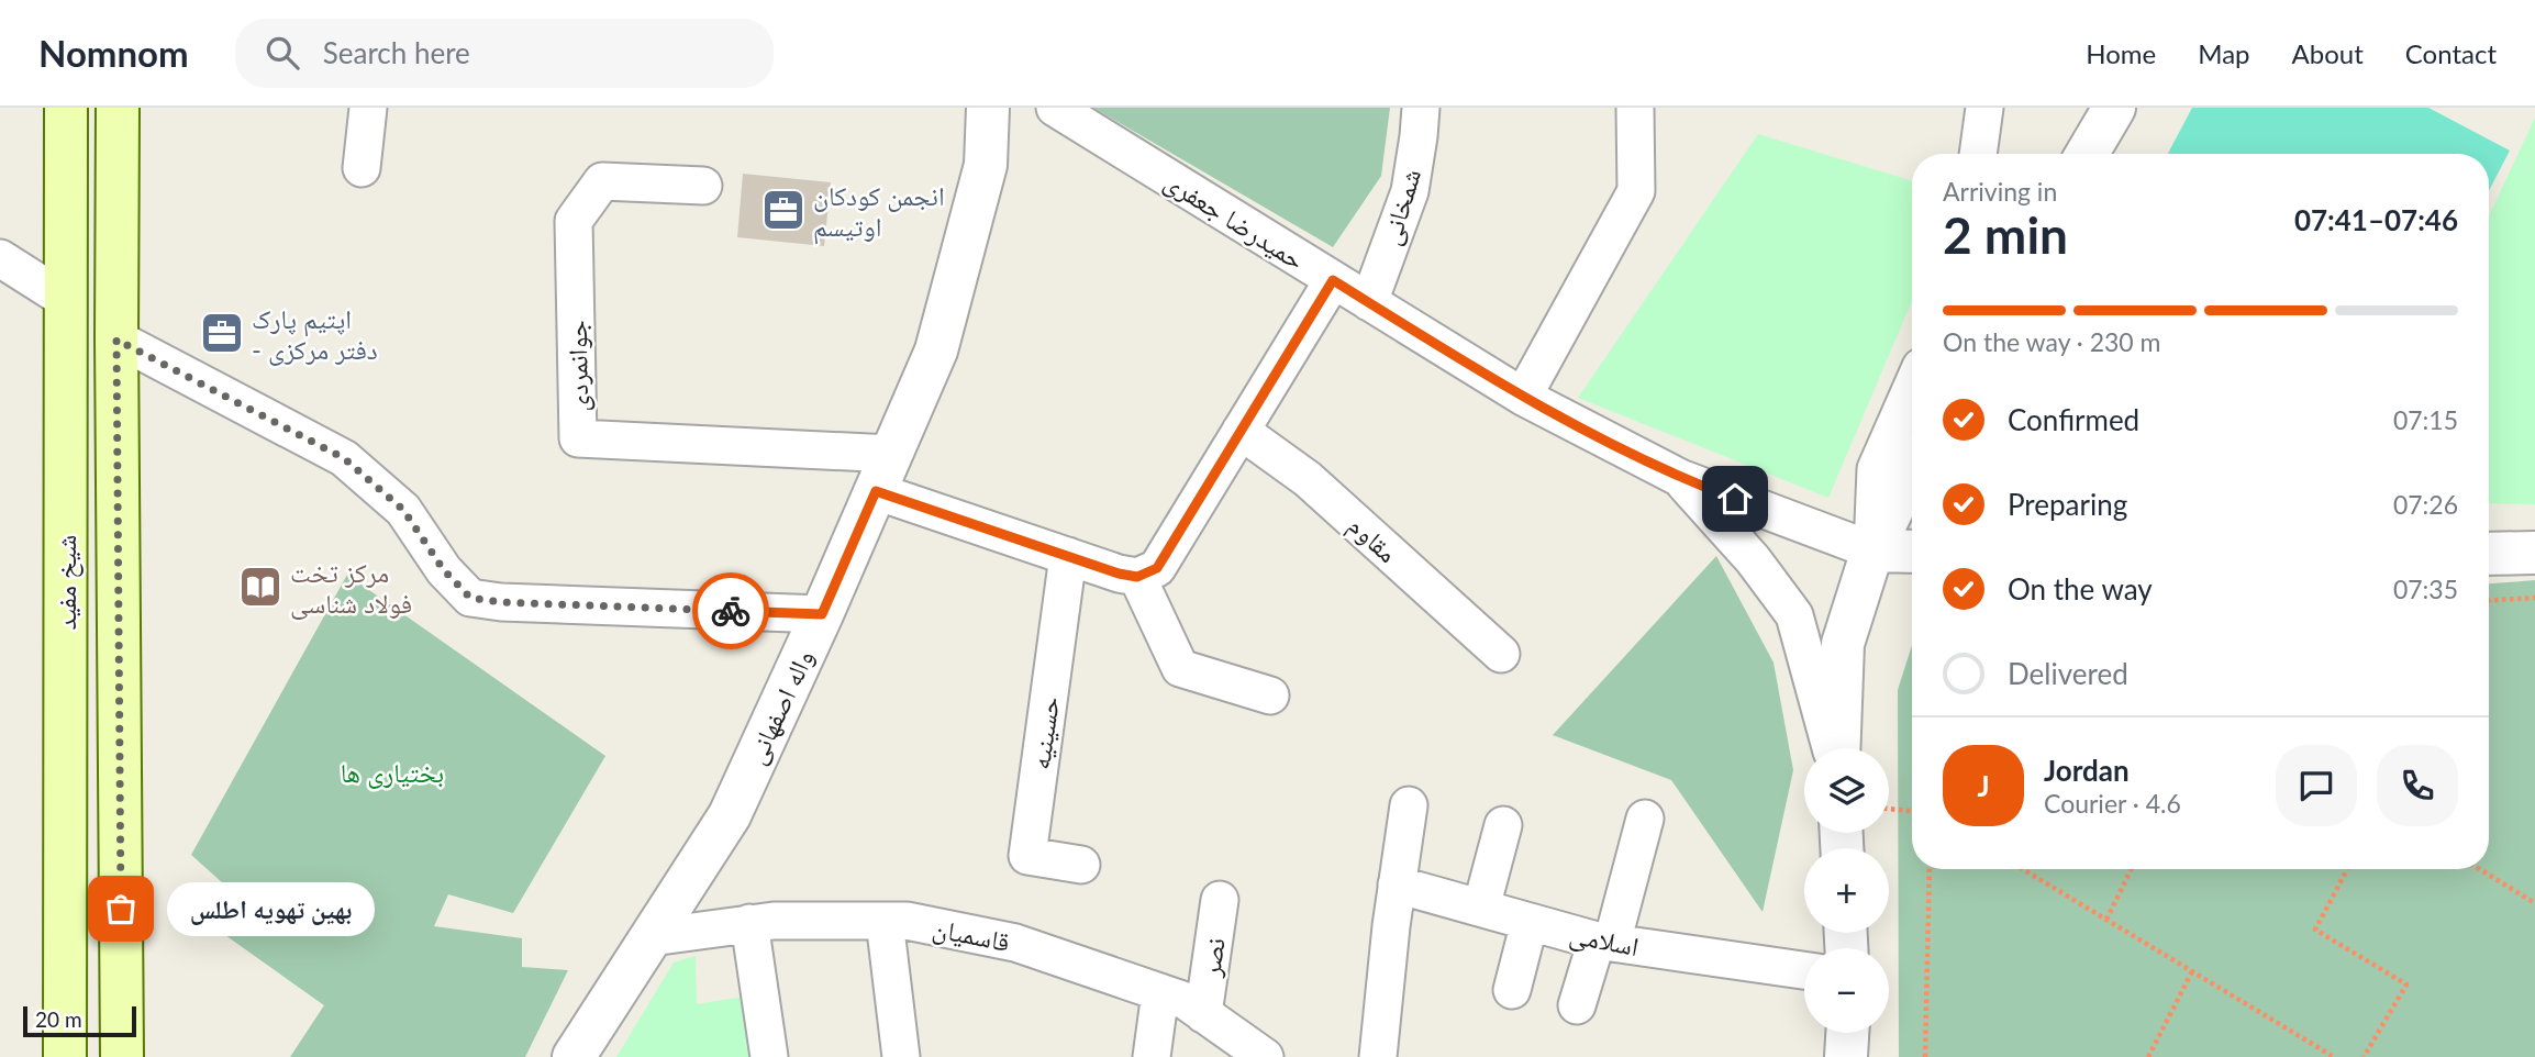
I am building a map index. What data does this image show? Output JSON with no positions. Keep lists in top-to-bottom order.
{
  "streets": {
    "main road": ["شیخ مفید"],
    "street": [
      "شمخانی",
      "حمیدرضا جعفری",
      "جوانمردی",
      "مقاوم",
      "واله اصفهانی",
      "حسینیه",
      "قاسمیان",
      "اسلامی",
      "نصر"
    ]
  },
  "crossings": [
    ["شمخانی", "حمیدرضا جعفری"],
    ["جوانمردی", "واله اصفهانی"],
    ["واله اصفهانی", "قاسمیان"],
    ["قاسمیان", "نصر"]
  ],
  "parks": ["بختیاری ها"],
  "places": {
    "office": ["انجمن کودکان اوتیسم", "اپتیم پارک - دفتر مرکزی"],
    "library": ["مرکز تخت فولاد شناسی"],
    "other": ["بهین تهویه اطلس"]
  },
  "scale_bar": "20 m",
  "page": {
    "header": "Nomnom",
    "search": "Search here",
    "nav": [
      "Home",
      "Map",
      "About",
      "Contact"
    ],
    "heading": ["2 min", "Arriving in", "07:41–07:46"],
    "panel": ["Jordan", "Courier · 4.6"],
    "bar": "On the way · 230 m",
    "list": [
      ["Confirmed", "07:15"],
      ["Preparing", "07:26"],
      ["On the way", "07:35"],
      "Delivered"
    ],
    "round": "J",
    "map_buttons": ["+", "−"],
    "bubble": "بهین تهویه اطلس",
    "scale": "20 m"
  }
}
